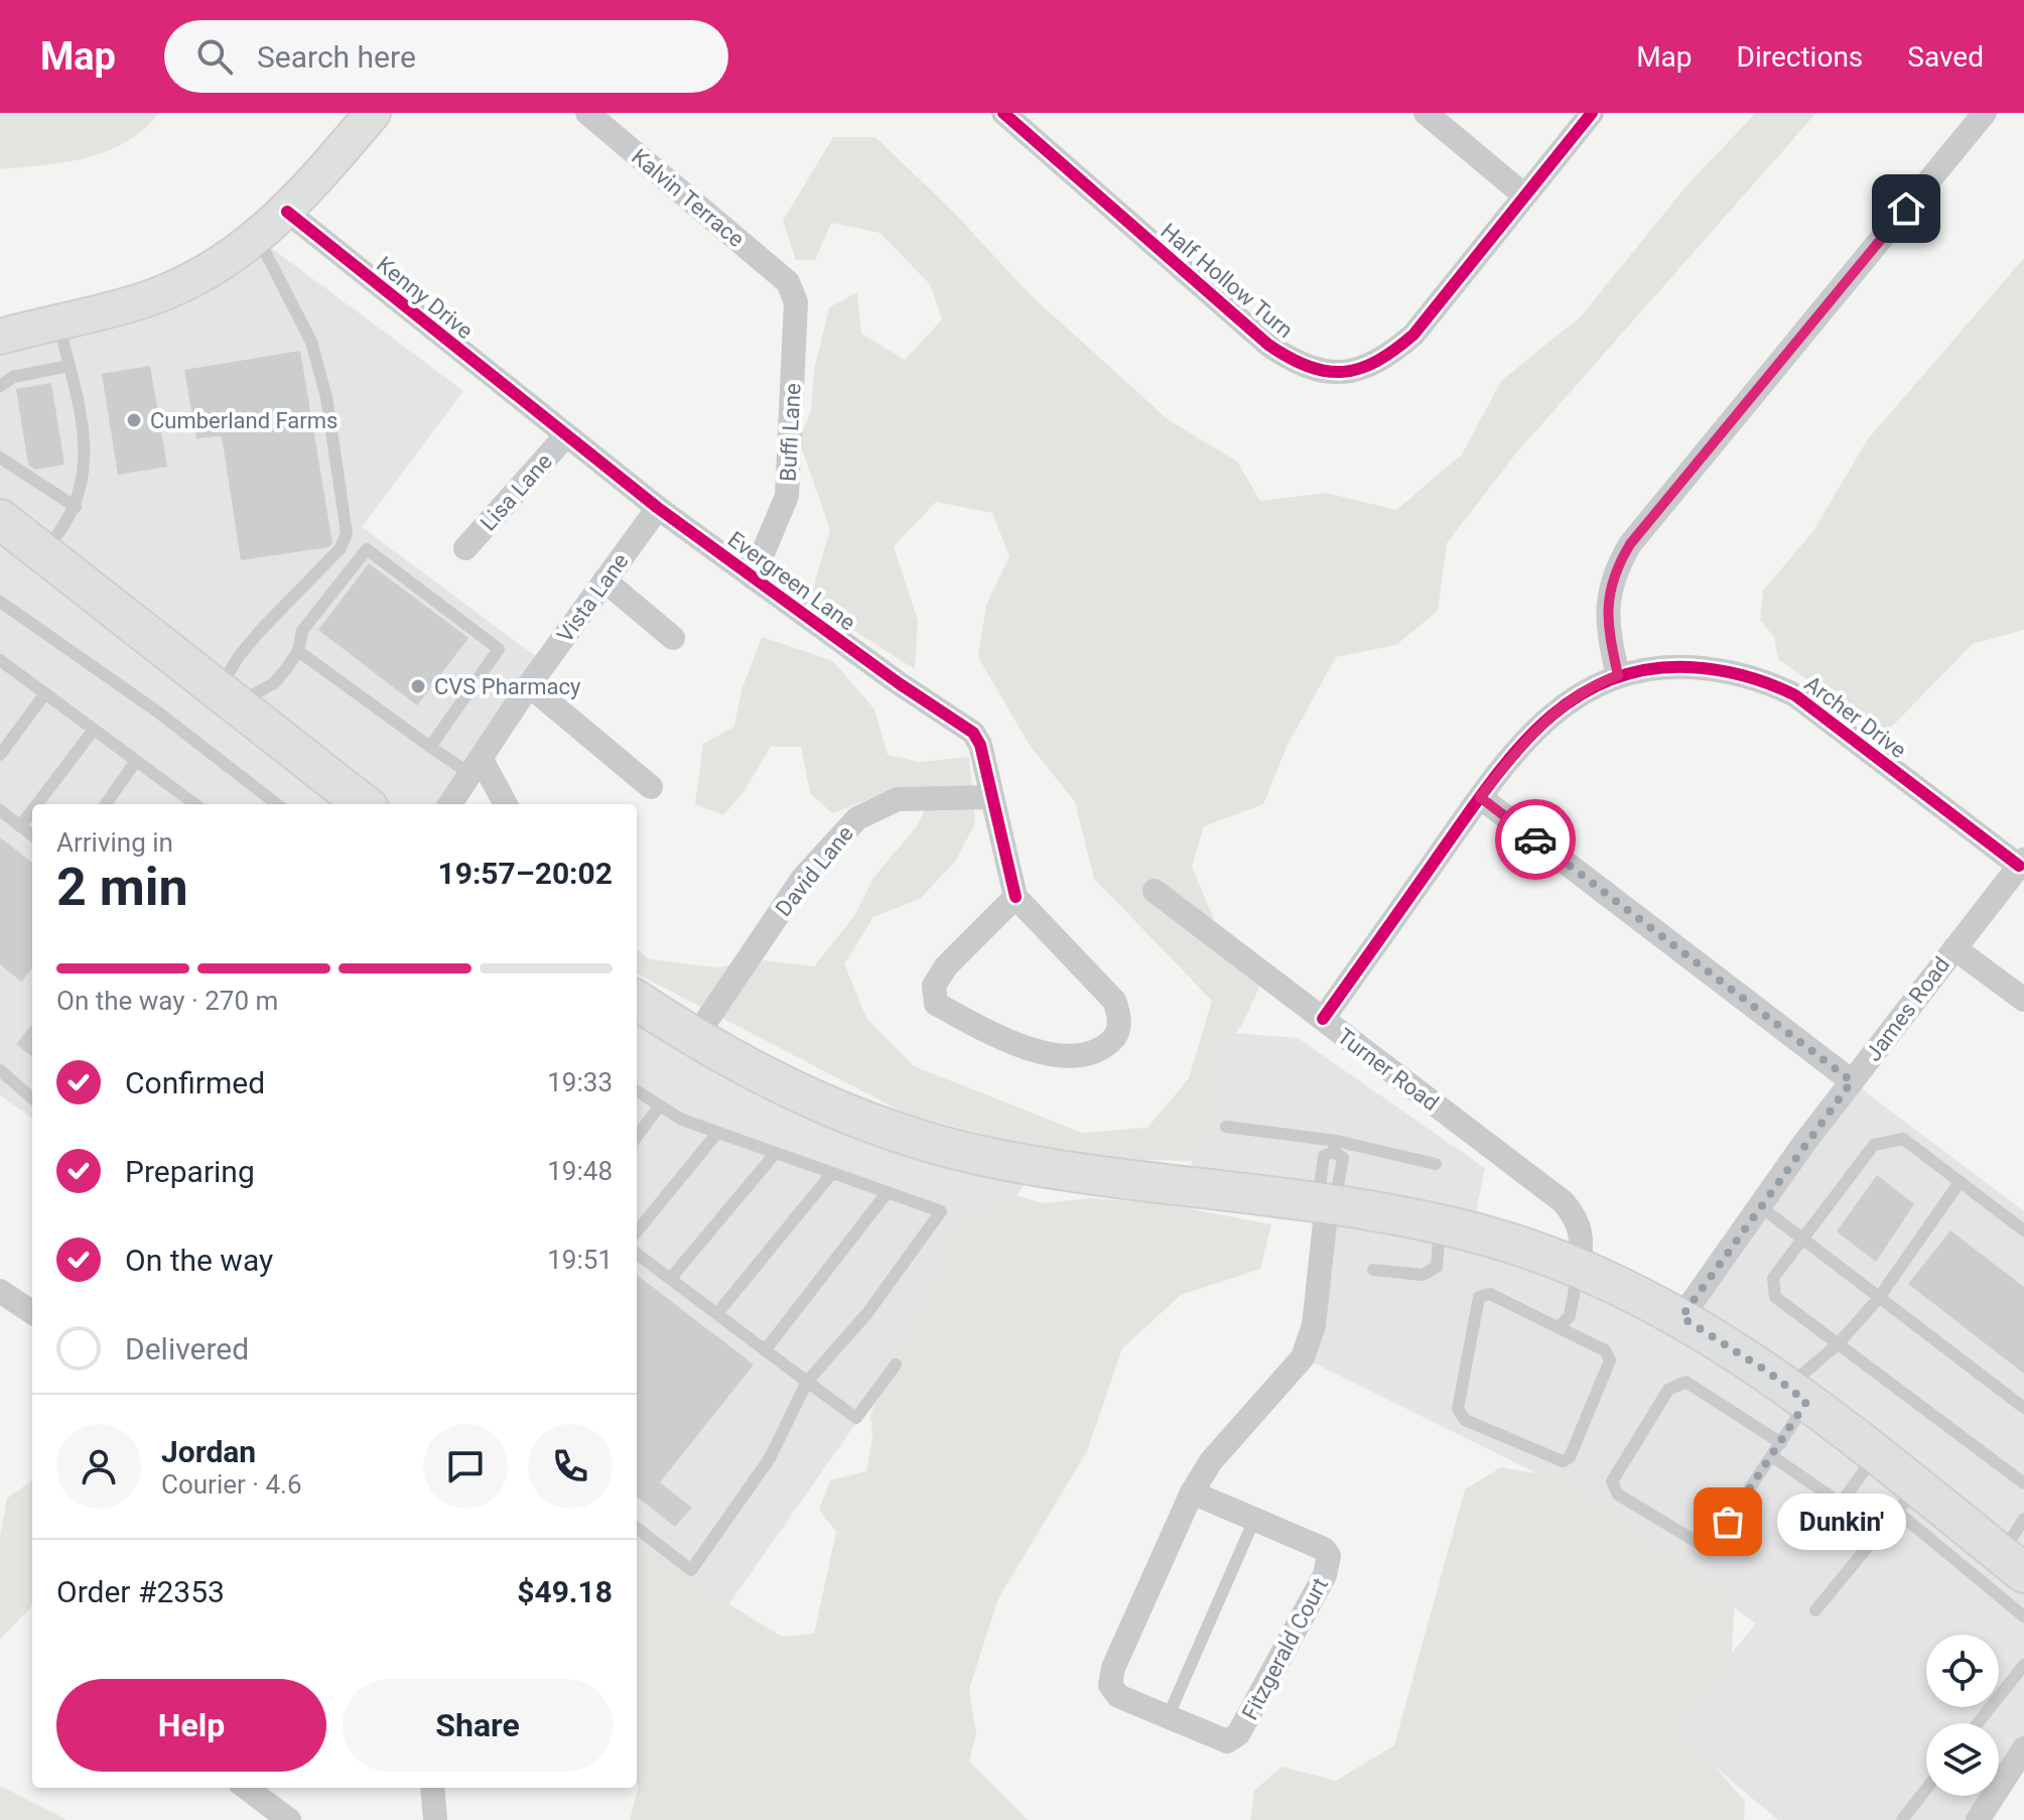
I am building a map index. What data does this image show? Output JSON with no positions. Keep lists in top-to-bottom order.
{
  "streets": {
    "street": [
      "Kalvin Terrace",
      "Half Hollow Turn",
      "Kenny Drive",
      "Buffi Lane",
      "Lisa Lane",
      "Evergreen Lane",
      "Vista Lane",
      "Archer Drive",
      "David Lane",
      "James Road",
      "Turner Road",
      "Fitzgerald Court"
    ]
  },
  "crossings": [
    ["Kalvin Terrace", "Buffi Lane"],
    ["Kenny Drive", "Evergreen Lane"],
    ["Buffi Lane", "Evergreen Lane"],
    ["Lisa Lane", "Evergreen Lane"],
    ["Evergreen Lane", "Vista Lane"],
    ["Evergreen Lane", "David Lane"],
    ["Archer Drive", "James Road"],
    ["Archer Drive", "Turner Road"]
  ],
  "places": ["Cumberland Farms", "CVS Pharmacy", "Dunkin'"],
  "page": {
    "header": "Map",
    "search": "Search here",
    "nav": ["Map", "Directions", "Saved"],
    "heading": ["2 min", "Arriving in", "19:57–20:02"],
    "panel": [
      "Jordan",
      "Courier · 4.6",
      "Order #2353",
      "$49.18"
    ],
    "bar": "On the way · 270 m",
    "list": [
      ["Confirmed", "19:33"],
      ["Preparing", "19:48"],
      ["On the way", "19:51"],
      "Delivered"
    ],
    "bubble": "Dunkin'",
    "buttons": ["Help", "Share"]
  }
}
